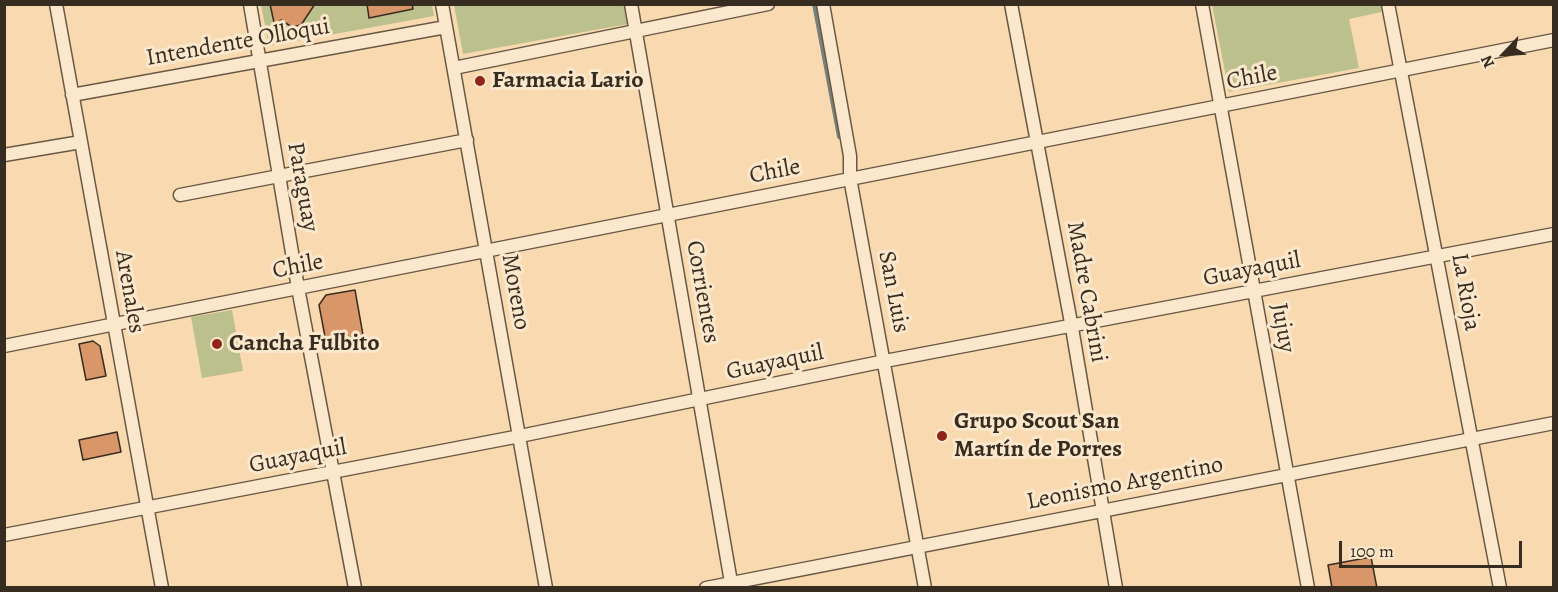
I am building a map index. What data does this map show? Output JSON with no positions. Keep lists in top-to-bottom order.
{
  "streets": {
    "street": [
      "Intendente Olloqui",
      "Chile",
      "Paraguay",
      "Guayaquil",
      "Arenales",
      "Moreno",
      "Corrientes",
      "San Luis",
      "Madre Cabrini",
      "La Rioja",
      "Jujuy",
      "Leonismo Argentino"
    ]
  },
  "crossings": [
    ["Intendente Olloqui", "Paraguay"],
    ["Intendente Olloqui", "Arenales"],
    ["Intendente Olloqui", "Moreno"],
    ["Chile", "Paraguay"],
    ["Chile", "Arenales"],
    ["Chile", "Moreno"],
    ["Chile", "Corrientes"],
    ["Chile", "San Luis"],
    ["Chile", "Madre Cabrini"],
    ["Chile", "La Rioja"],
    ["Chile", "Jujuy"],
    ["Paraguay", "Guayaquil"],
    ["Guayaquil", "Arenales"],
    ["Guayaquil", "Moreno"],
    ["Guayaquil", "Corrientes"],
    ["Guayaquil", "San Luis"],
    ["Guayaquil", "Madre Cabrini"],
    ["Guayaquil", "La Rioja"],
    ["Guayaquil", "Jujuy"],
    ["Corrientes", "Leonismo Argentino"],
    ["San Luis", "Leonismo Argentino"],
    ["Madre Cabrini", "Leonismo Argentino"],
    ["La Rioja", "Leonismo Argentino"],
    ["Jujuy", "Leonismo Argentino"]
  ],
  "places": ["Farmacia Lario", "Cancha Fulbito", "Grupo Scout San Martín de Porres"],
  "scale_bar": "100 m",
  "north": "bottom left"
}
